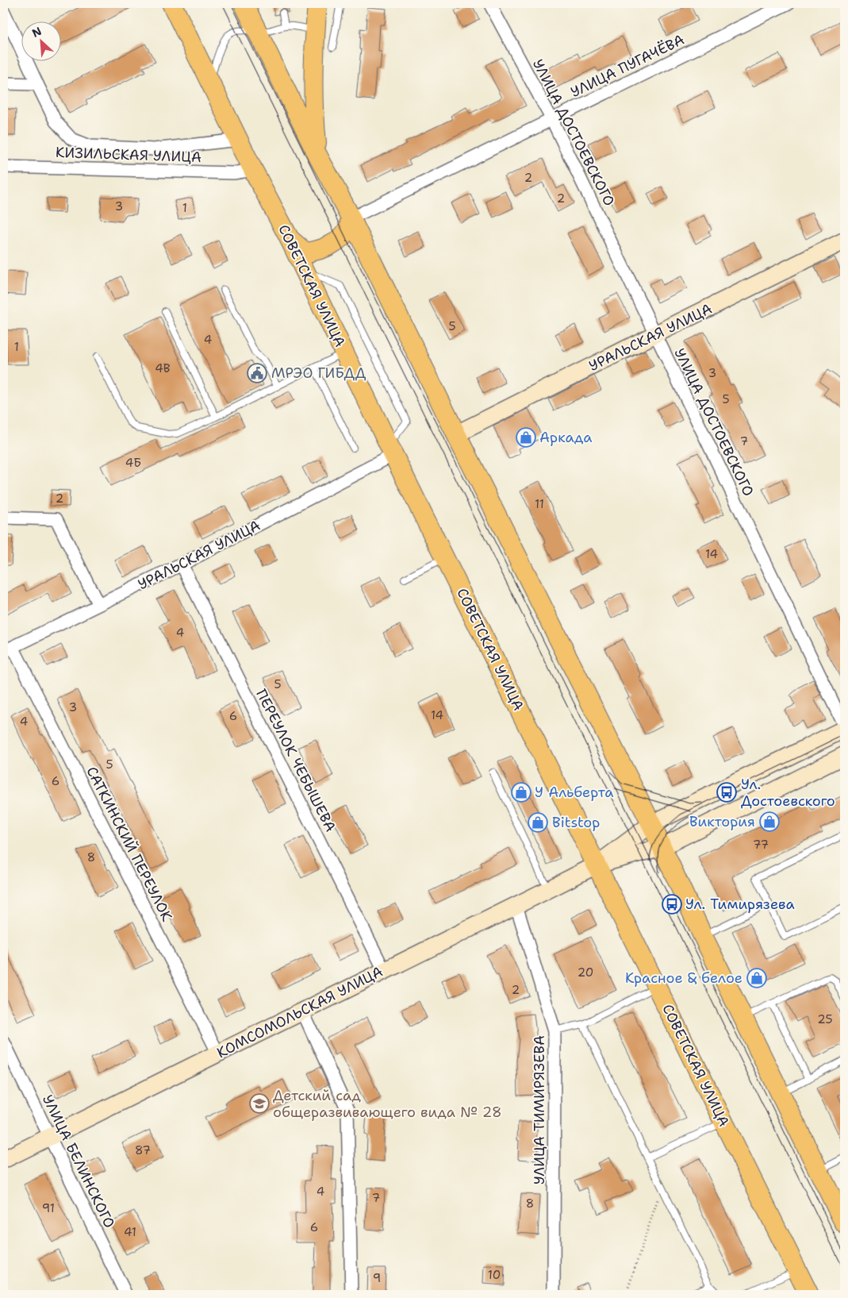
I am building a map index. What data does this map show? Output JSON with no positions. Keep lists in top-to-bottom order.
{
  "streets": {
    "main road": ["СОВЕТСКАЯ УЛИЦА"],
    "street": [
      "УЛИЦА ПУГАЧЁВА",
      "УЛИЦА ДОСТОЕВСКОГО",
      "КИЗИЛЬСКАЯ УЛИЦА",
      "УРАЛЬСКАЯ УЛИЦА",
      "ПЕРЕУЛОК ЧЕБЫШЕВА",
      "САТКИНСКИЙ ПЕРЕУЛОК",
      "КОМСОМОЛЬСКАЯ УЛИЦА",
      "УЛИЦА ТИМИРЯЗЕВА",
      "УЛИЦА БЕЛИНСКОГО"
    ]
  },
  "crossings": [
    ["УЛИЦА ПУГАЧЁВА", "УЛИЦА ДОСТОЕВСКОГО"],
    ["УЛИЦА ДОСТОЕВСКОГО", "УРАЛЬСКАЯ УЛИЦА"],
    ["УЛИЦА ДОСТОЕВСКОГО", "КОМСОМОЛЬСКАЯ УЛИЦА"],
    ["КИЗИЛЬСКАЯ УЛИЦА", "СОВЕТСКАЯ УЛИЦА"],
    ["СОВЕТСКАЯ УЛИЦА", "УРАЛЬСКАЯ УЛИЦА"],
    ["СОВЕТСКАЯ УЛИЦА", "КОМСОМОЛЬСКАЯ УЛИЦА"],
    ["УРАЛЬСКАЯ УЛИЦА", "ПЕРЕУЛОК ЧЕБЫШЕВА"],
    ["УРАЛЬСКАЯ УЛИЦА", "САТКИНСКИЙ ПЕРЕУЛОК"],
    ["ПЕРЕУЛОК ЧЕБЫШЕВА", "КОМСОМОЛЬСКАЯ УЛИЦА"],
    ["САТКИНСКИЙ ПЕРЕУЛОК", "КОМСОМОЛЬСКАЯ УЛИЦА"],
    ["КОМСОМОЛЬСКАЯ УЛИЦА", "УЛИЦА ТИМИРЯЗЕВА"],
    ["КОМСОМОЛЬСКАЯ УЛИЦА", "УЛИЦА БЕЛИНСКОГО"]
  ],
  "places": {
    "public building": ["МРЭО ГИБДД"],
    "shop": [
      "Аркада",
      "У Альберта",
      "Виктория",
      "Bitstop",
      "Красное & белое"
    ],
    "bus stop": ["Ул. Достоевского", "Ул. Тимирязева"],
    "school or university": ["Детский сад общеразвивающего вида № 28"]
  },
  "house_numbers": [
    "2",
    "2",
    "3",
    "1",
    "5",
    "4",
    "1",
    "4В",
    "3",
    "5",
    "7",
    "4Б",
    "2",
    "11",
    "14",
    "4",
    "5",
    "3",
    "14",
    "6",
    "4",
    "5",
    "6",
    "77",
    "8",
    "20",
    "2",
    "25",
    "87",
    "4",
    "7",
    "8",
    "91",
    "6",
    "41",
    "10",
    "9"
  ],
  "north": "top left"
}
